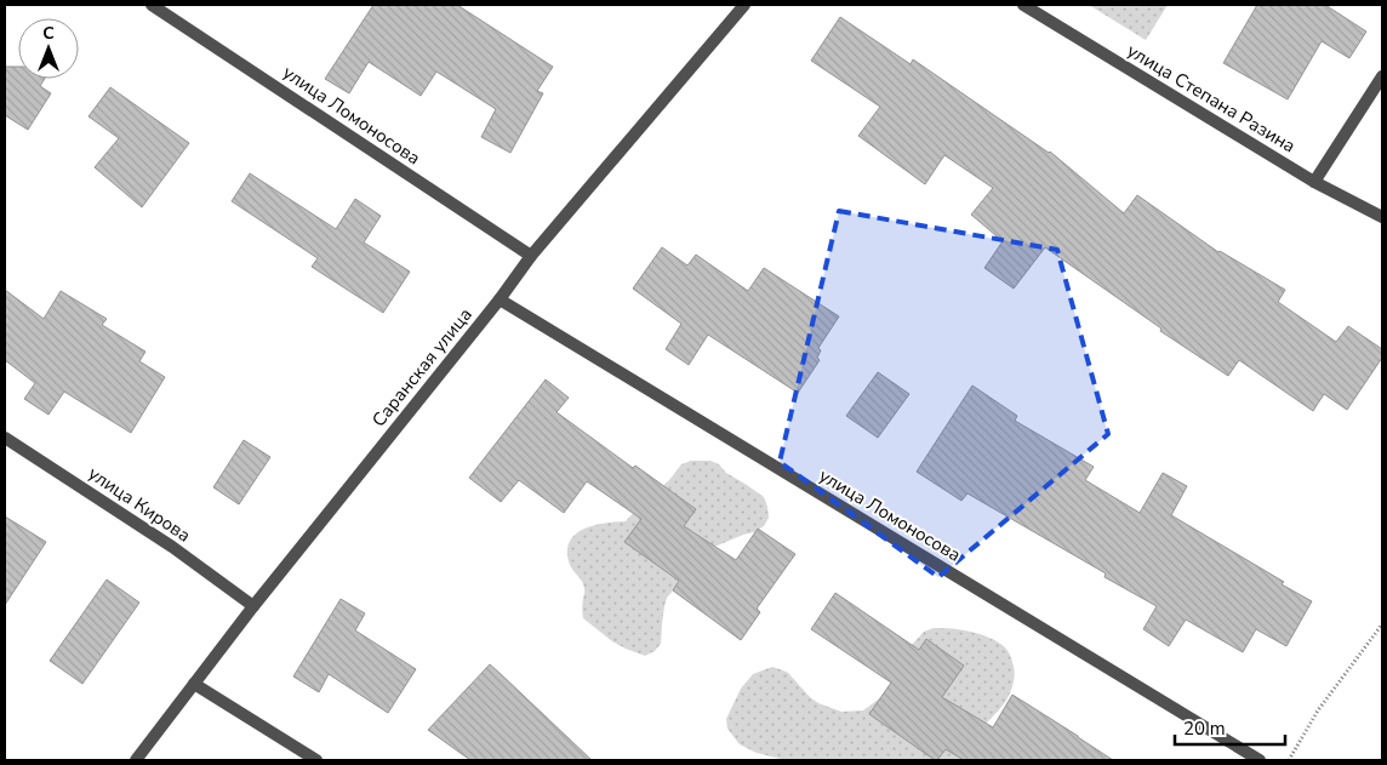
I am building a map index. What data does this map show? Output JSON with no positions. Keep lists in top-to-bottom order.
{
  "streets": {
    "street": [
      "улица Степана Разина",
      "улица Ломоносова",
      "Саранская улица",
      "улица Кирова"
    ]
  },
  "crossings": [
    ["улица Ломоносова", "Саранская улица"],
    ["Саранская улица", "улица Кирова"]
  ],
  "scale_bar": "20 m",
  "north": "top"
}
